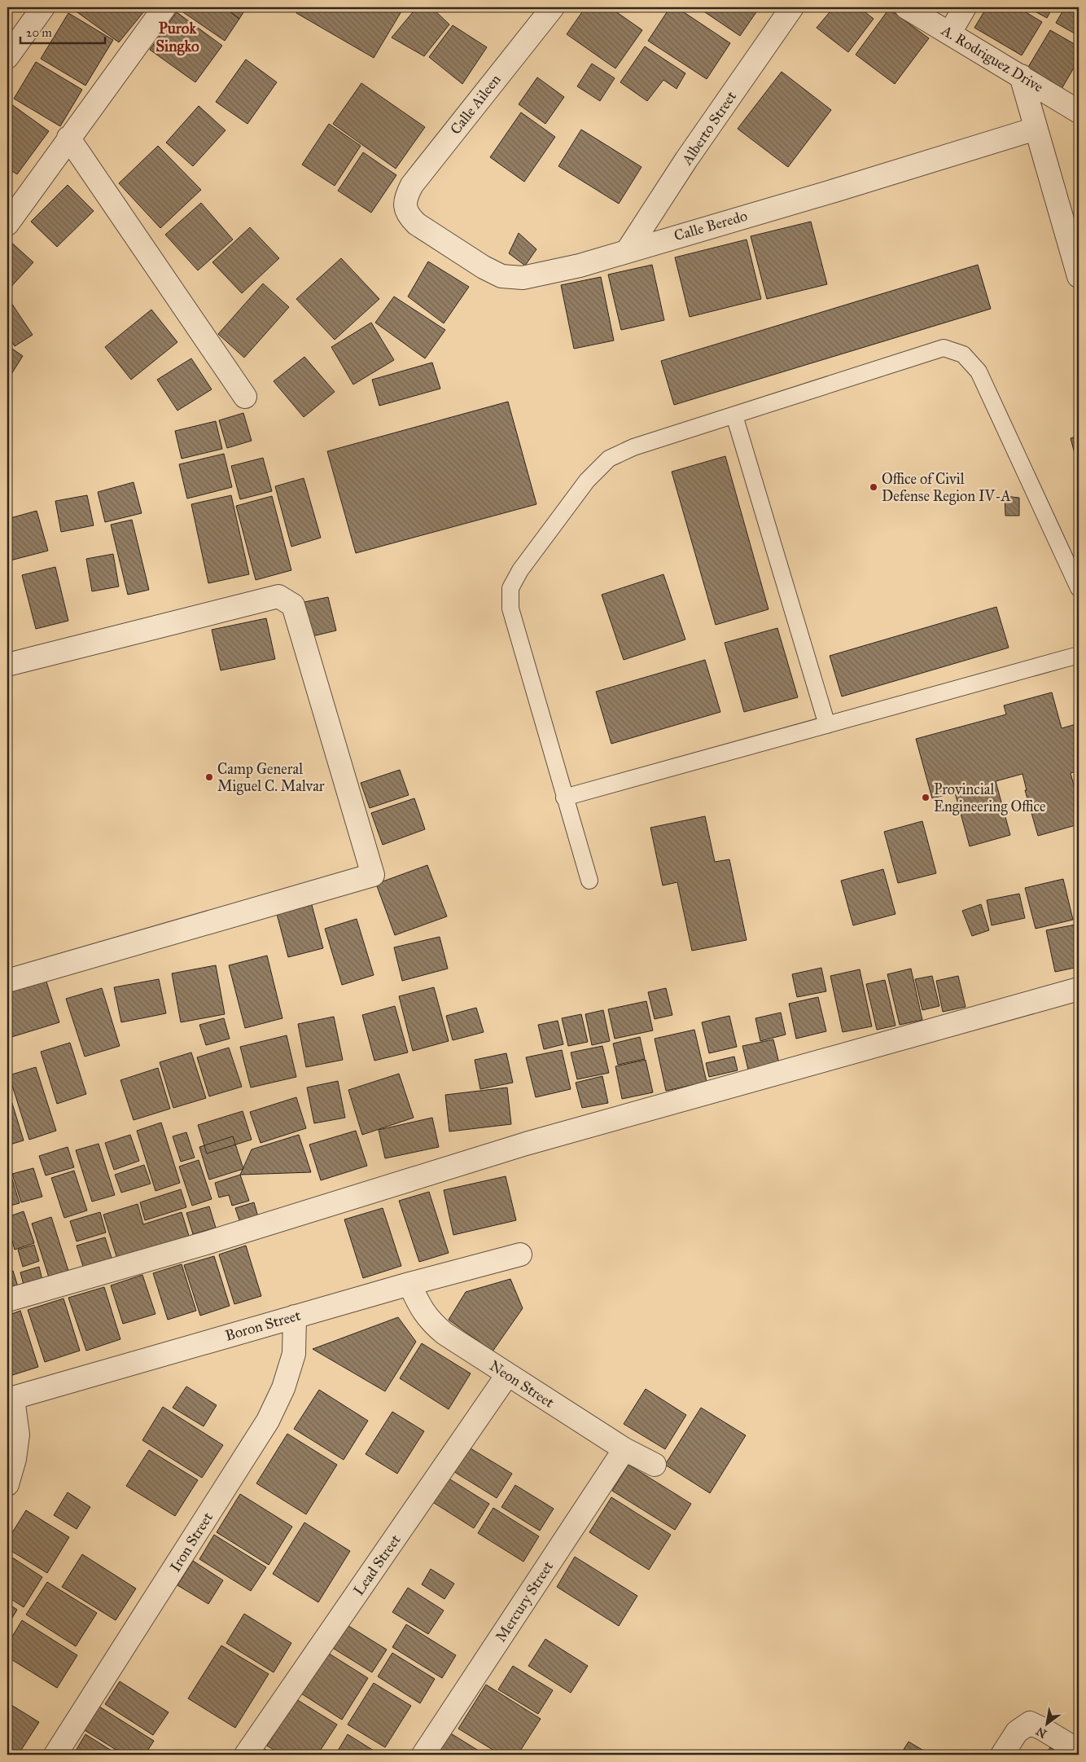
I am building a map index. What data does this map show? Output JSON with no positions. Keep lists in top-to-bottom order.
{
  "streets": {
    "street": [
      "A. Rodriguez Drive",
      "Calle Aileen",
      "Alberto Street",
      "Calle Beredo",
      "Boron Street",
      "Neon Street",
      "Iron Street",
      "Lead Street",
      "Mercury Street"
    ]
  },
  "crossings": [
    ["Calle Aileen", "Calle Beredo"],
    ["Alberto Street", "Calle Beredo"],
    ["Boron Street", "Neon Street"],
    ["Boron Street", "Iron Street"],
    ["Neon Street", "Lead Street"],
    ["Neon Street", "Mercury Street"]
  ],
  "districts": ["Purok Singko"],
  "places": ["Office of Civil Defense Region IV-A", "Camp General Miguel C. Malvar", "Provincial Engineering Office"],
  "scale_bar": "20 m",
  "north": "bottom left"
}
